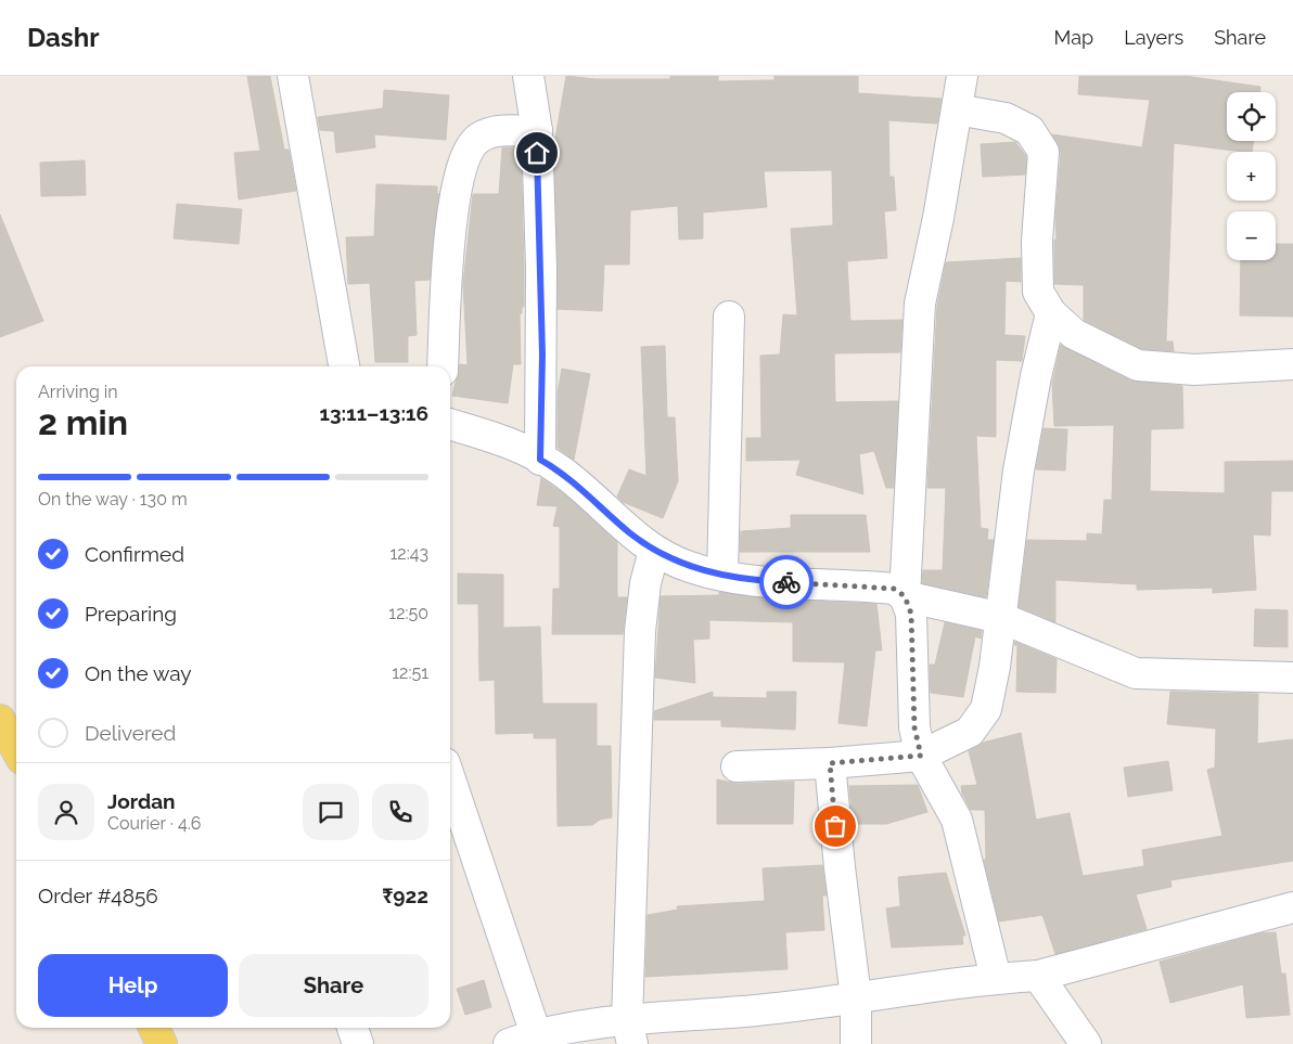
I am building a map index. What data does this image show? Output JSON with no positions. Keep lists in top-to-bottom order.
{
  "page": {
    "header": "Dashr",
    "nav": ["Map", "Layers", "Share"],
    "map_buttons": ["+", "−"],
    "heading": ["2 min", "Arriving in", "13:11–13:16"],
    "panel": [
      "Jordan",
      "Courier · 4.6",
      "Order #4856",
      "₹922"
    ],
    "bar": "On the way · 130 m",
    "list": [
      ["Confirmed", "12:43"],
      ["Preparing", "12:50"],
      ["On the way", "12:51"],
      "Delivered"
    ],
    "buttons": ["Help", "Share"]
  }
}
